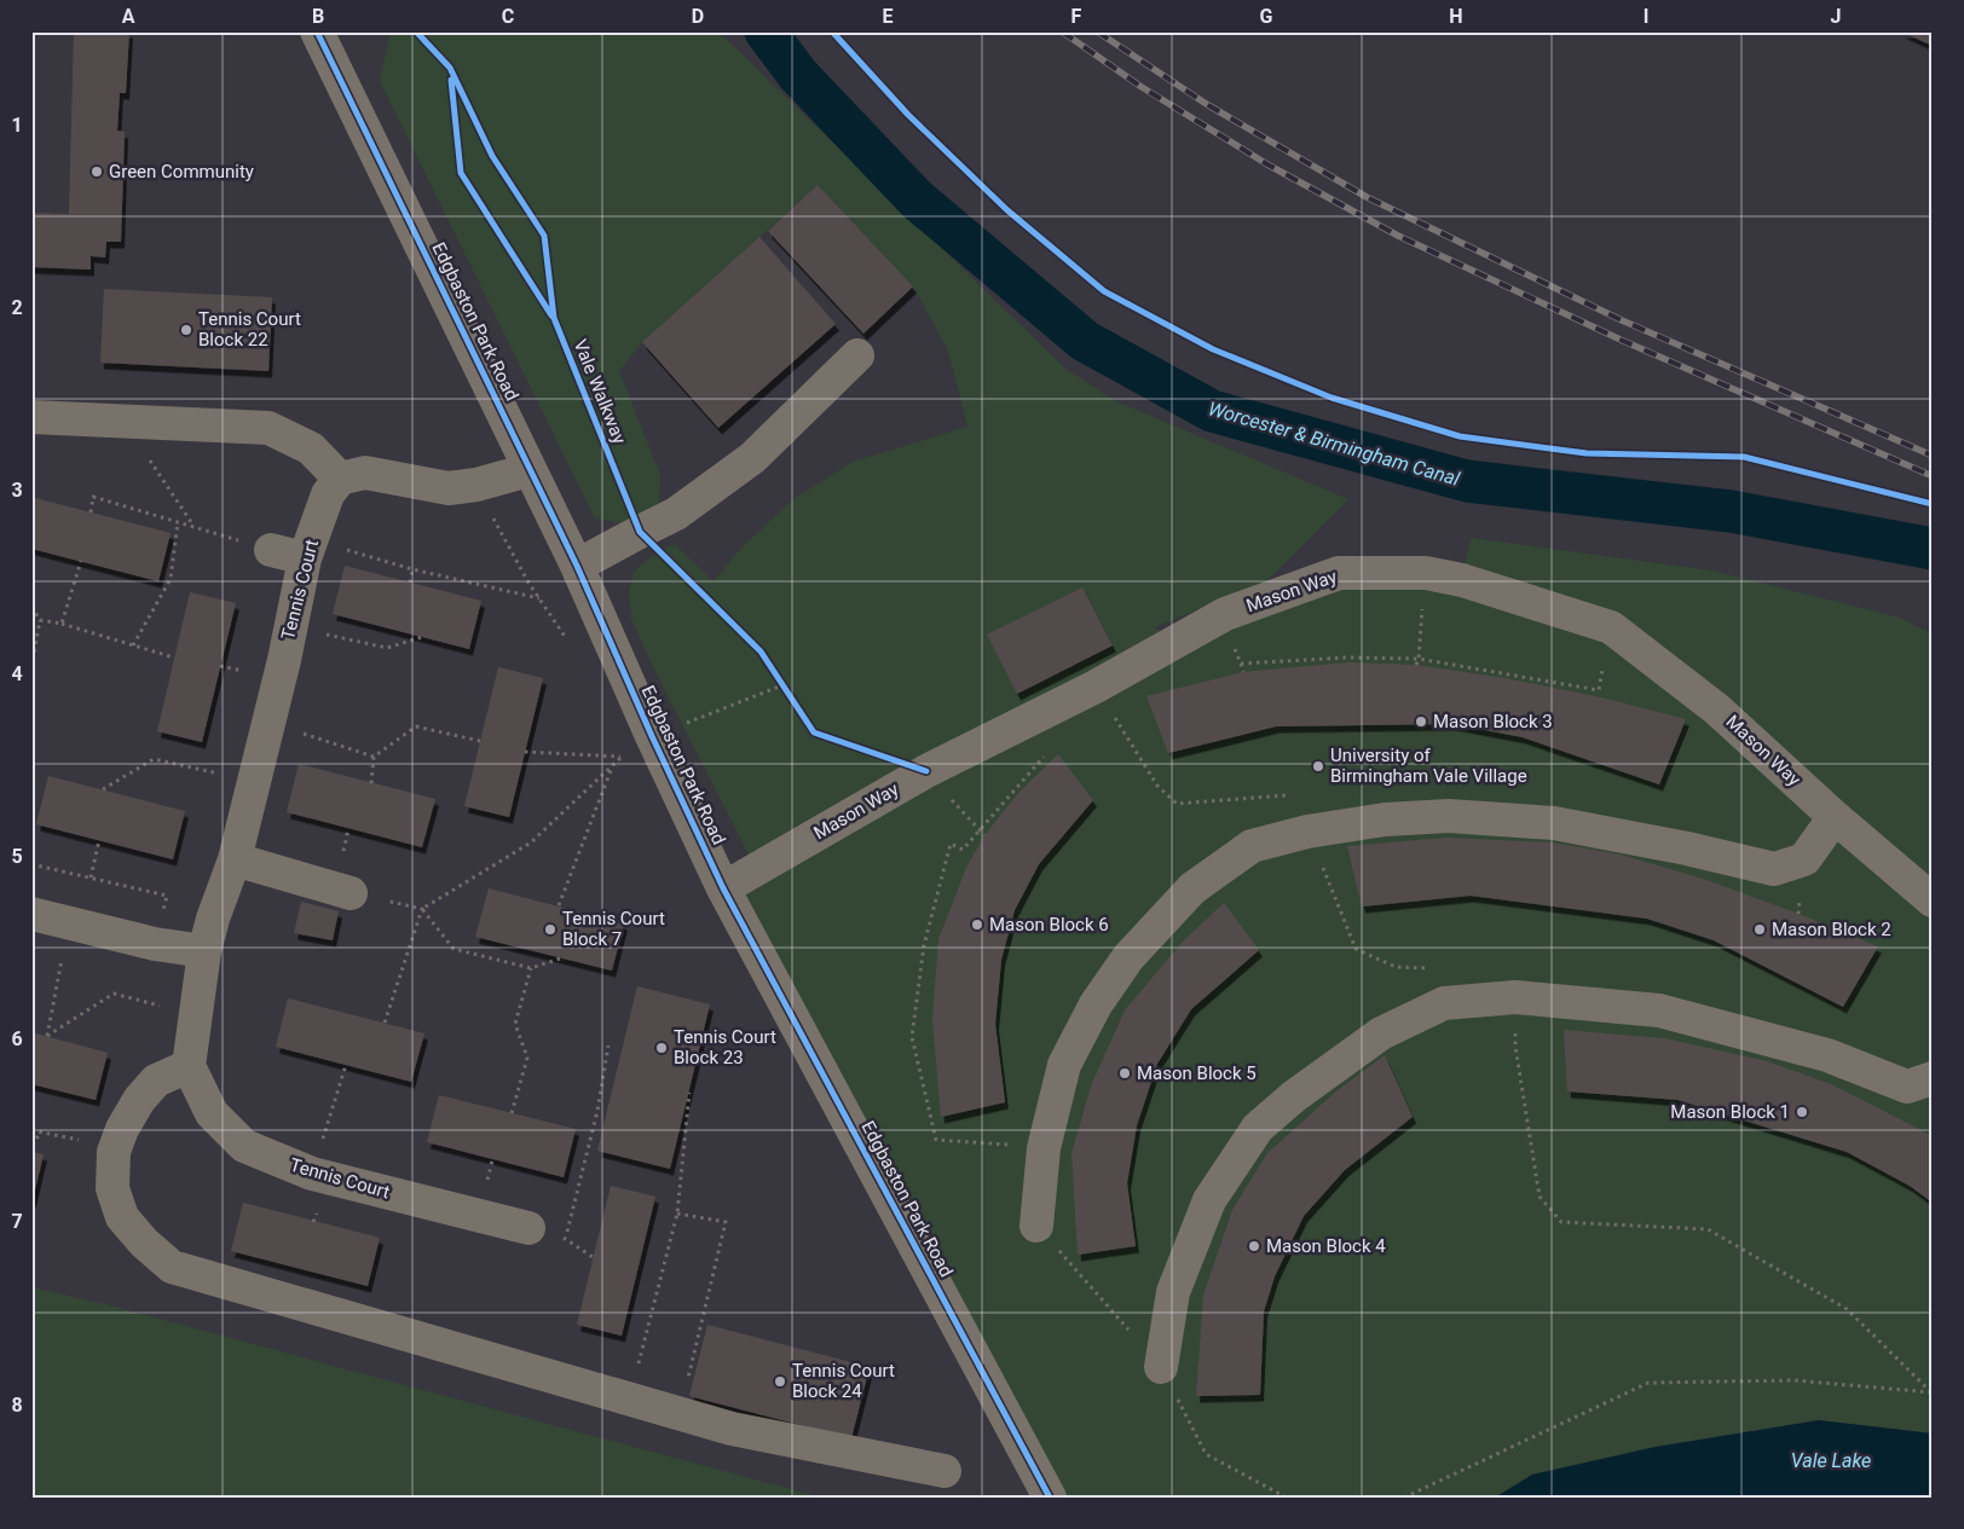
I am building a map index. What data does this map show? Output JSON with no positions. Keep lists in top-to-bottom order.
{
  "streets": {
    "street": ["Edgbaston Park Road", "Tennis Court", "Mason Way"],
    "cycle path": ["Vale Walkway"]
  },
  "crossings": [
    ["Edgbaston Park Road", "Mason Way"]
  ],
  "water": ["Worcester & Birmingham Canal", "Vale Lake"],
  "places": [
    "Green Community",
    "Tennis Court Block 22",
    "Mason Block 3",
    "University of Birmingham Vale Village",
    "Mason Block 6",
    "Tennis Court Block 7",
    "Mason Block 2",
    "Tennis Court Block 23",
    "Mason Block 5",
    "Mason Block 1",
    "Mason Block 4",
    "Tennis Court Block 24"
  ],
  "grid": {
    "columns": [
      "A",
      "B",
      "C",
      "D",
      "E",
      "F",
      "G",
      "H",
      "I",
      "J"
    ],
    "rows": [
      "1",
      "2",
      "3",
      "4",
      "5",
      "6",
      "7",
      "8"
    ]
  }
}
